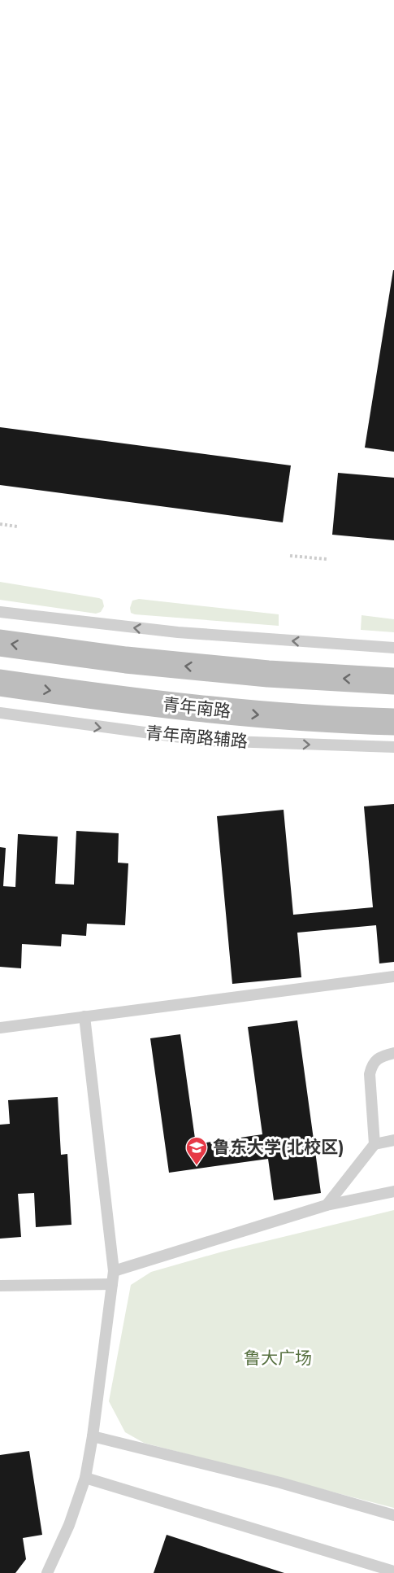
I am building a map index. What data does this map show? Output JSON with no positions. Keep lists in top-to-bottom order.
{
  "streets": {
    "main road": ["青年南路"],
    "lane": ["青年南路辅路"]
  },
  "one_way": ["青年南路辅路"],
  "parks": ["鲁大广场"],
  "places": {
    "school or university": ["鲁东大学(北校区)"]
  }
}
